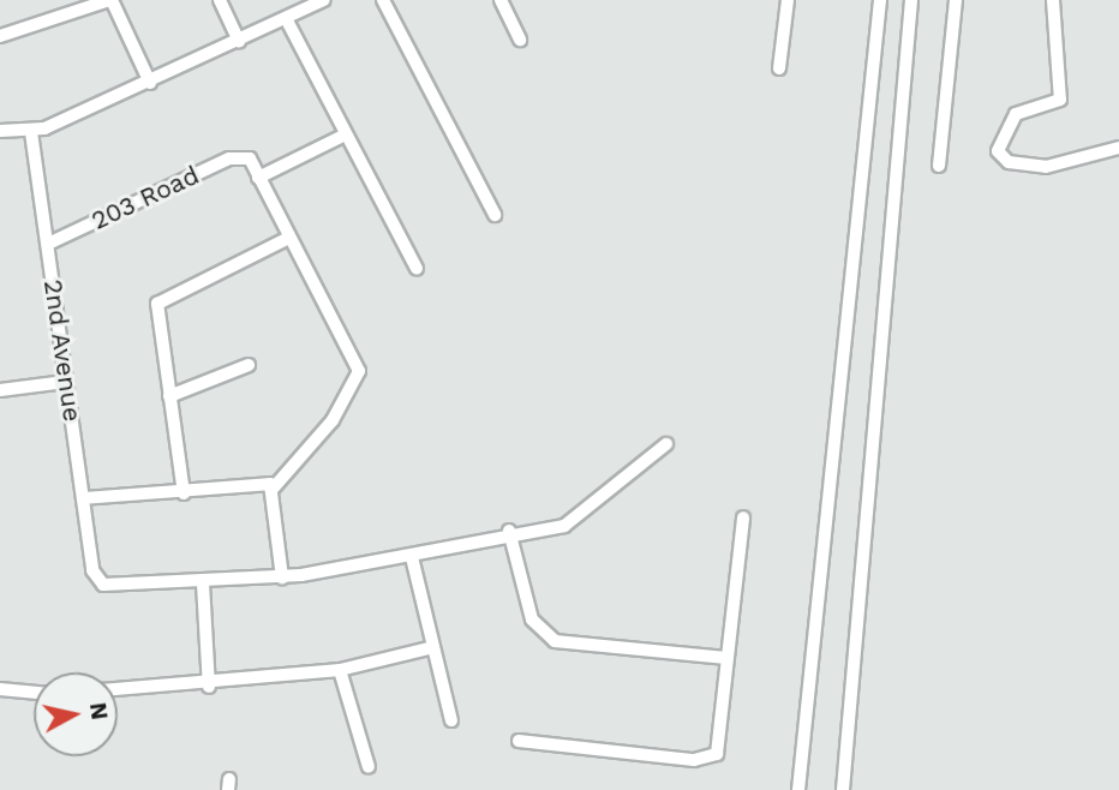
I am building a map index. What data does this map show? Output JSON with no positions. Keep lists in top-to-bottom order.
{
  "streets": {
    "street": ["203 Road", "2nd Avenue"]
  },
  "crossings": [
    ["203 Road", "2nd Avenue"]
  ],
  "north": "right"
}
